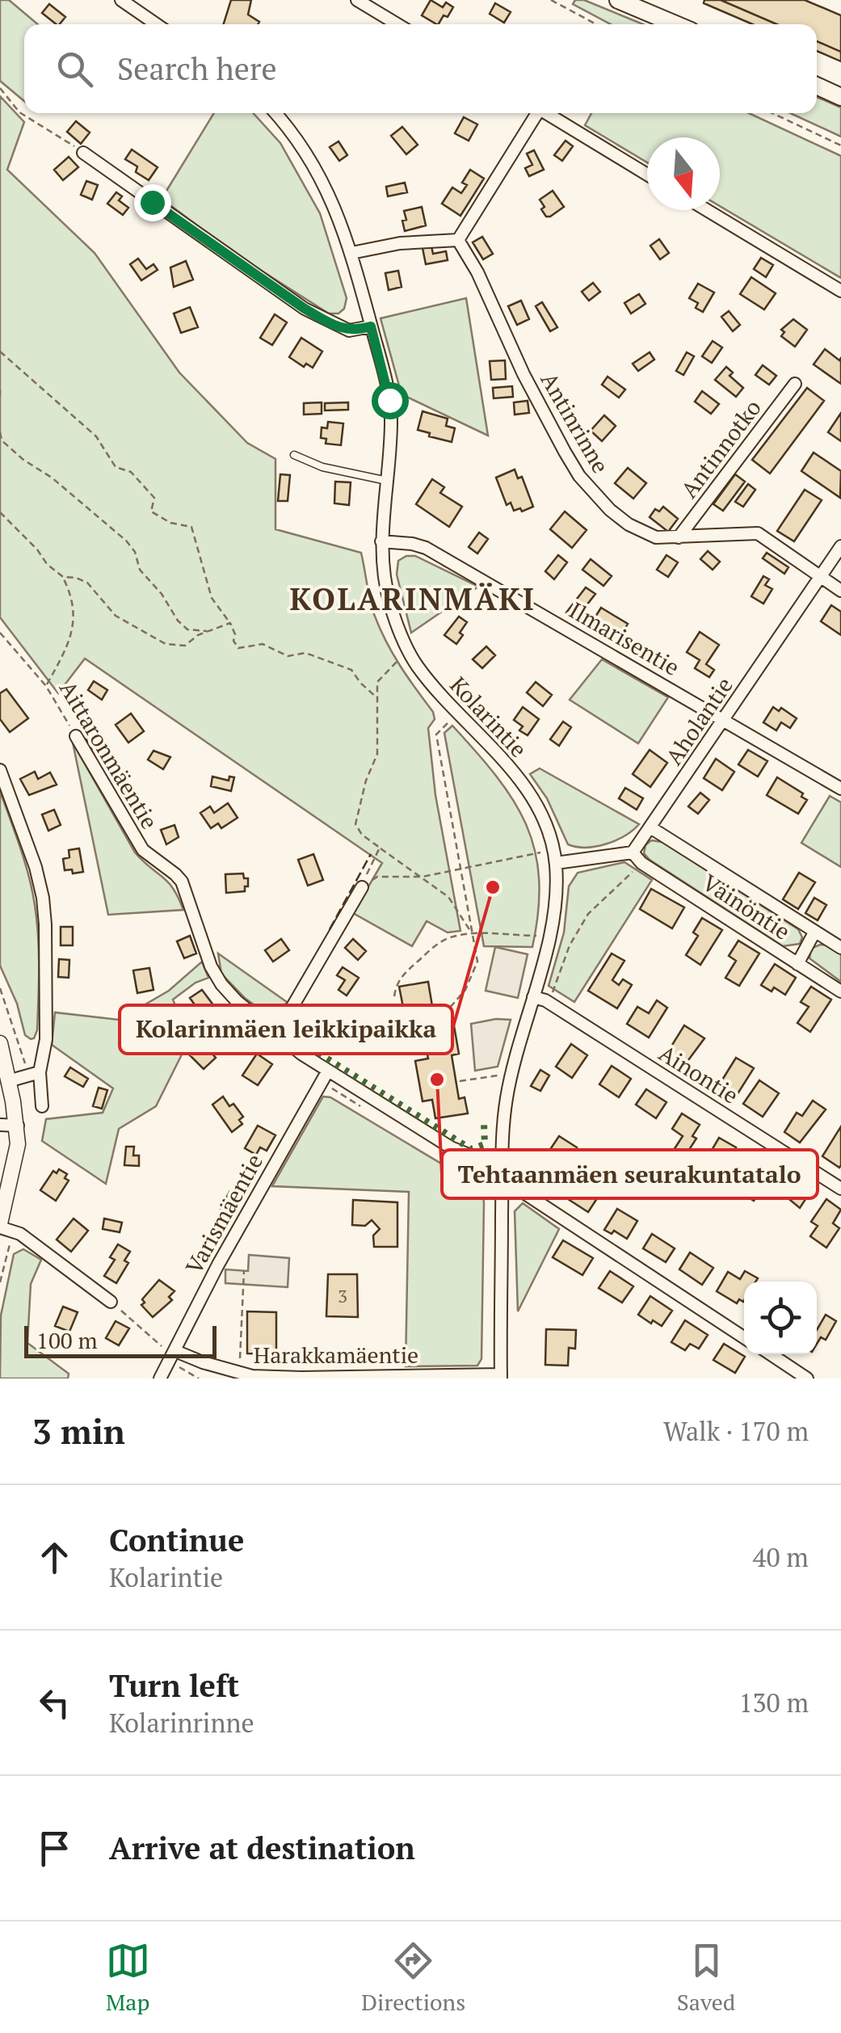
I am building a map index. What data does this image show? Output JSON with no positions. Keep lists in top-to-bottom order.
{
  "streets": {
    "street": [
      "Antinrinne",
      "Antinnotko",
      "Ilmarisentie",
      "Kolarintie",
      "Aholantie",
      "Aittaronmäentie",
      "Väinöntie",
      "Ainontie",
      "Varismäentie",
      "Harakkamäentie"
    ]
  },
  "crossings": [
    ["Antinrinne", "Antinnotko"],
    ["Antinrinne", "Aholantie"],
    ["Ilmarisentie", "Kolarintie"],
    ["Ilmarisentie", "Aholantie"],
    ["Kolarintie", "Aittaronmäentie"],
    ["Kolarintie", "Ainontie"],
    ["Kolarintie", "Harakkamäentie"],
    ["Aholantie", "Väinöntie"],
    ["Aittaronmäentie", "Varismäentie"],
    ["Varismäentie", "Harakkamäentie"]
  ],
  "districts": ["KOLARINMÄKI"],
  "places": ["Kolarinmäen leikkipaikka", "Tehtaanmäen seurakuntatalo"],
  "house_numbers": ["3"],
  "scale_bar": "100 m",
  "north": "bottom",
  "page": {
    "search": "Search here",
    "scale": "100 m",
    "heading": ["3 min", "Walk · 170 m"],
    "list": [
      ["Continue", "Kolarintie", "40 m"],
      ["Turn left", "Kolarinrinne", "130 m"],
      "Arrive at destination"
    ],
    "nav": ["Map", "Directions", "Saved"]
  }
}
